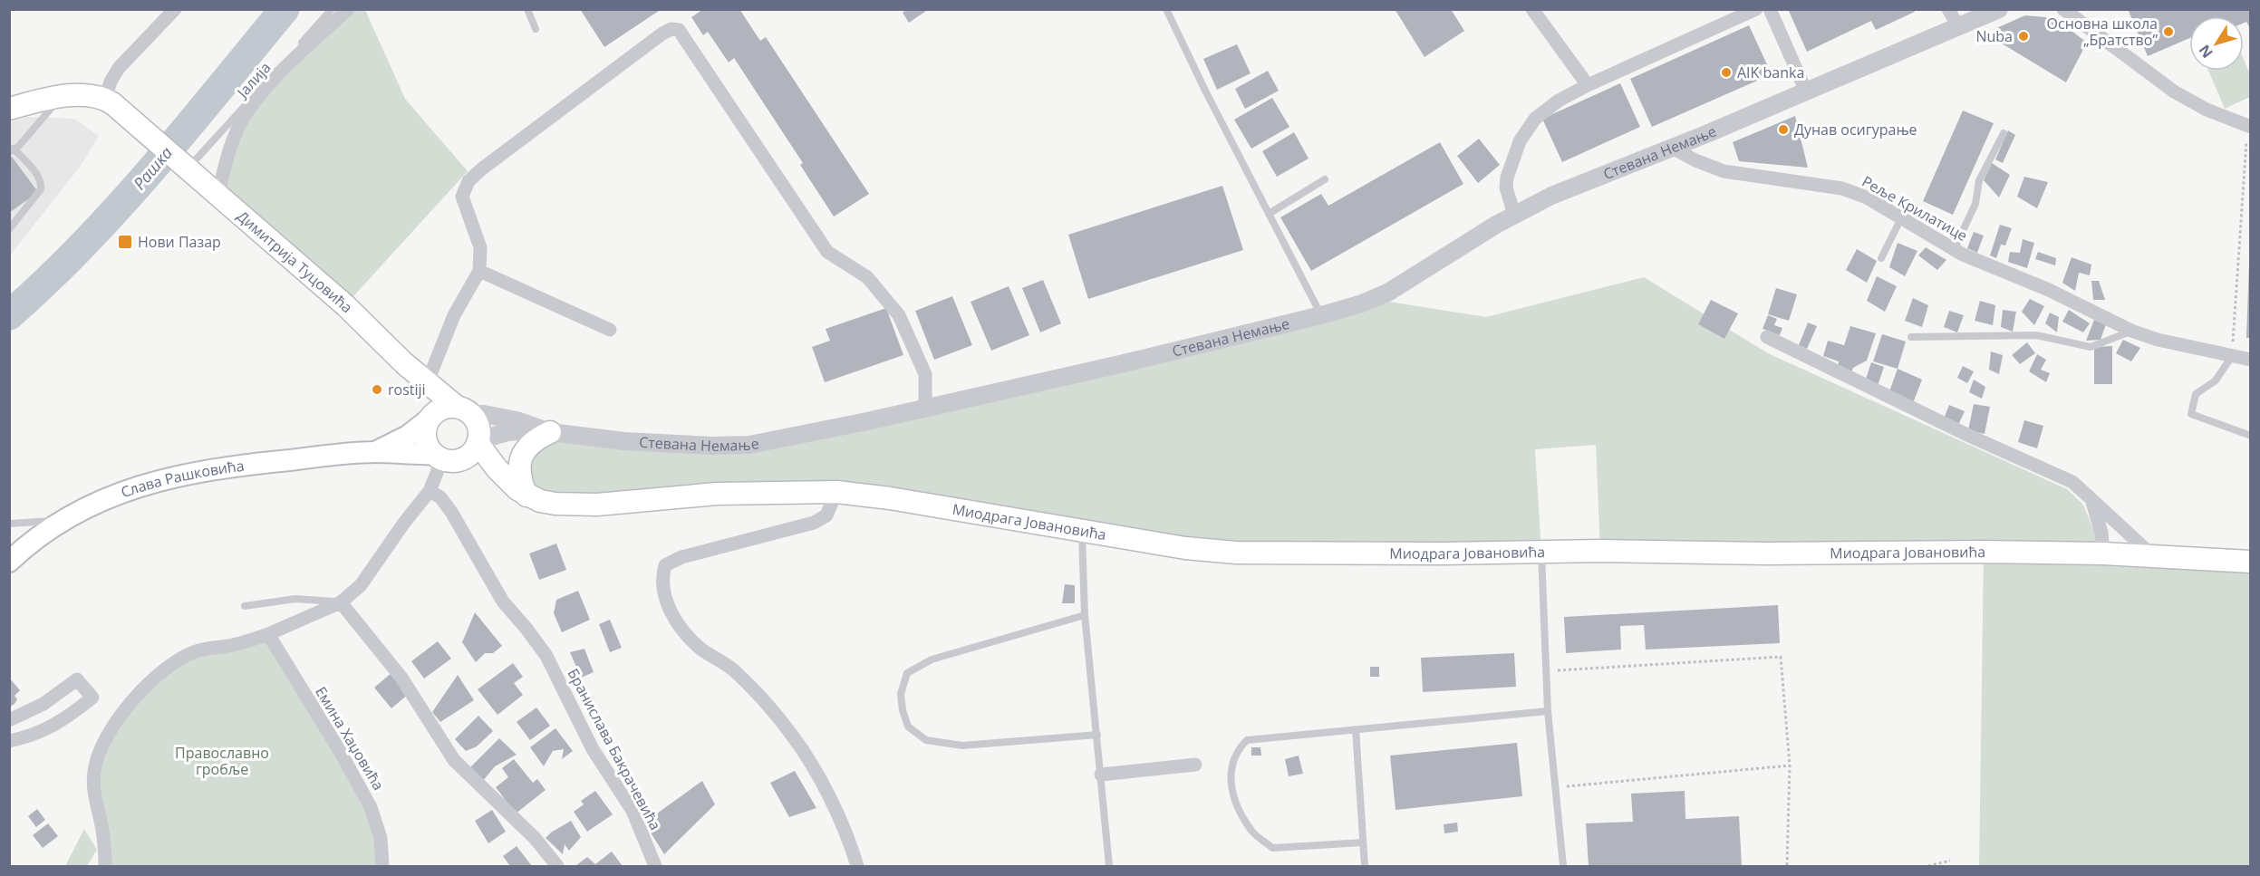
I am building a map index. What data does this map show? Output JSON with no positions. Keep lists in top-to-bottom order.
{
  "streets": {
    "main road": ["Димитрија Туцовића", "Слава Рашковића", "Миодрага Јовановића"],
    "street": [
      "Јалија",
      "Стевана Немање",
      "Реље Крилатице",
      "Емина Хаџовића",
      "Бранислава Бакрачевића"
    ]
  },
  "crossings": [
    ["Јалија", "Димитрија Туцовића"],
    ["Стевана Немање", "Реље Крилатице"],
    ["Стевана Немање", "Слава Рашковића"],
    ["Стевана Немање", "Миодрага Јовановића"],
    ["Слава Рашковића", "Миодрага Јовановића"]
  ],
  "water": ["Рашка"],
  "parks": ["Православно гробље"],
  "places": {
    "other": [
      "Основна школа „Братство”",
      "Nuba",
      "AIK banka",
      "Дунав осигурање",
      "rostiji"
    ],
    "transit": ["Нови Пазар"]
  },
  "north": "bottom left"
}
